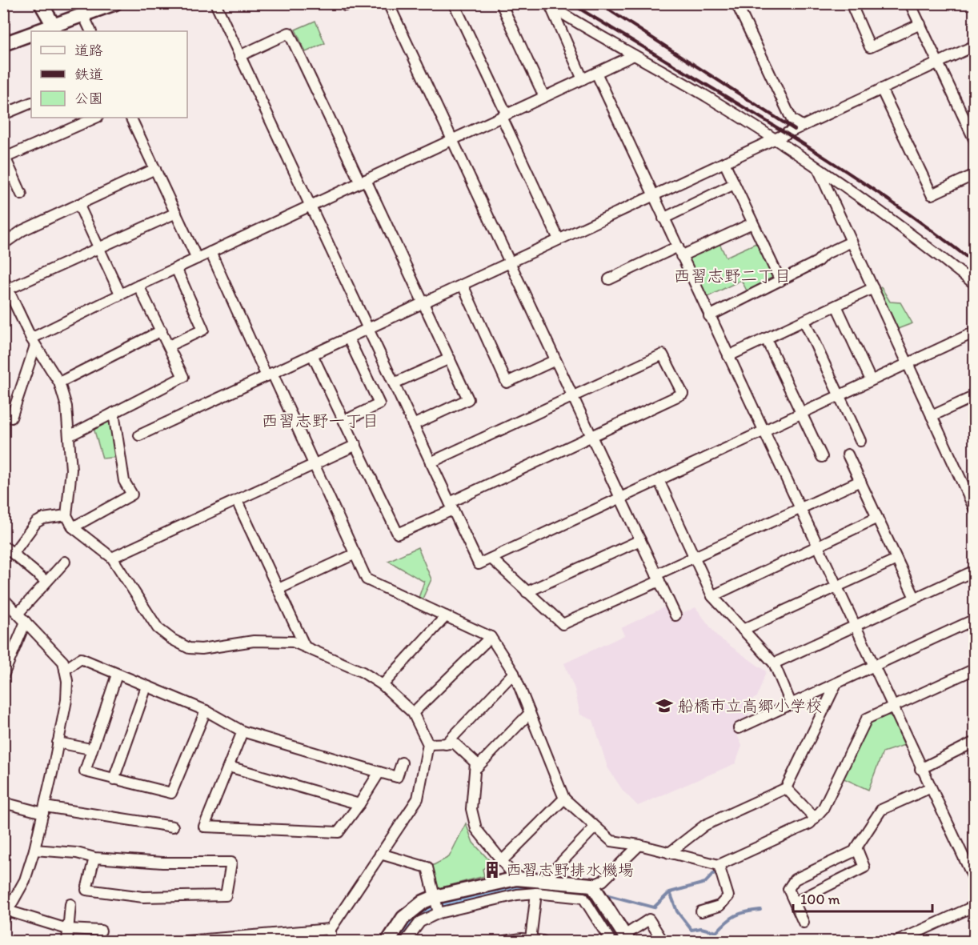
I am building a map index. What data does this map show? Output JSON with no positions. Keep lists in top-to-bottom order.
{
  "districts": ["西習志野二丁目", "西習志野一丁目"],
  "places": {
    "school or university": ["船橋市立高郷小学校"],
    "building": ["西習志野排水機場"]
  },
  "legend": ["道路", "鉄道", "公園"],
  "scale_bar": "100 m"
}
